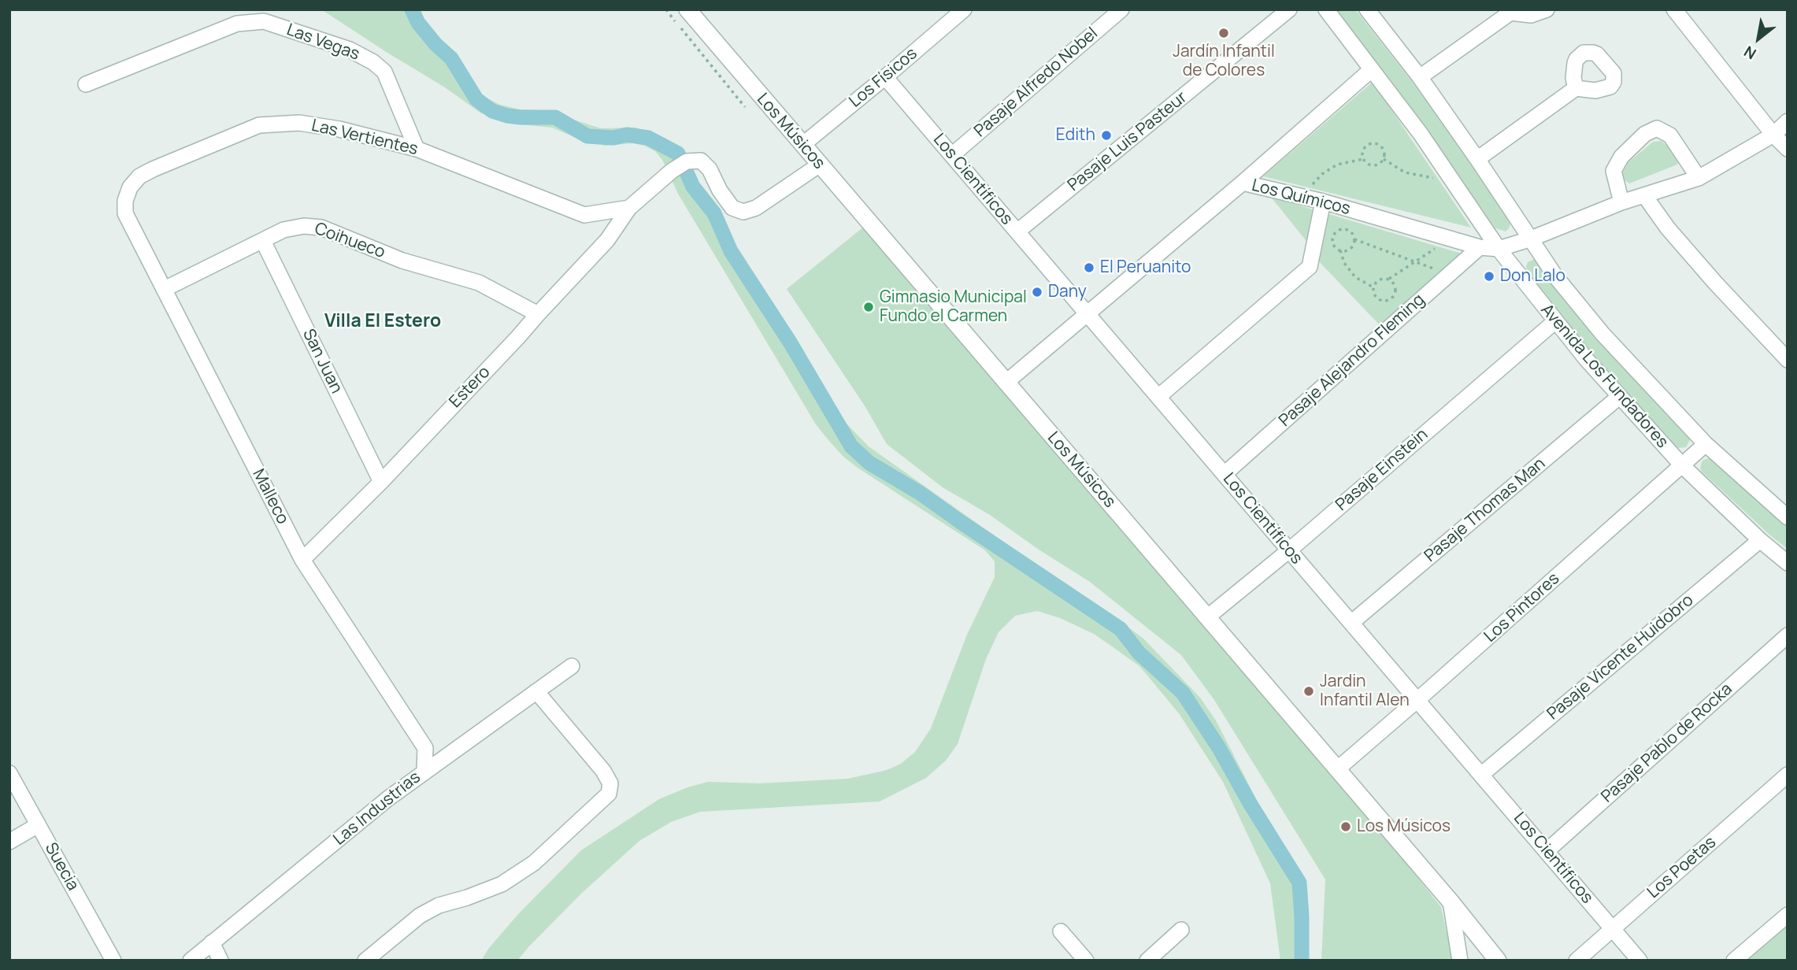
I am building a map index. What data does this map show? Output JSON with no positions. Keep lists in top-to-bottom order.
{
  "streets": {
    "street": [
      "Las Vegas",
      "Los Físicos",
      "Pasaje Alfredo Nobel",
      "Los Músicos",
      "Las Vertientes",
      "Pasaje Luis Pasteur",
      "Los Científicos",
      "Los Químicos",
      "Coihueco",
      "Pasaje Alejandro Fleming",
      "San Juan",
      "Avenida Los Fundadores",
      "Estero",
      "Pasaje Einstein",
      "Malleco",
      "Pasaje Thomas Man",
      "Los Pintores",
      "Pasaje Vicente Huidobro",
      "Pasaje Pablo de Rocka",
      "Las Industrias",
      "Suecia",
      "Los Poetas"
    ]
  },
  "crossings": [
    ["Las Vegas", "Las Vertientes"],
    ["Los Físicos", "Los Músicos"],
    ["Los Físicos", "Los Científicos"],
    ["Pasaje Alfredo Nobel", "Los Científicos"],
    ["Los Músicos", "Los Químicos"],
    ["Los Músicos", "Estero"],
    ["Los Músicos", "Pasaje Einstein"],
    ["Los Músicos", "Los Pintores"],
    ["Las Vertientes", "Estero"],
    ["Las Vertientes", "Malleco"],
    ["Pasaje Luis Pasteur", "Los Científicos"],
    ["Los Científicos", "Los Químicos"],
    ["Los Científicos", "Pasaje Alejandro Fleming"],
    ["Los Científicos", "Pasaje Einstein"],
    ["Los Científicos", "Pasaje Thomas Man"],
    ["Los Científicos", "Los Pintores"],
    ["Los Científicos", "Pasaje Vicente Huidobro"],
    ["Los Científicos", "Pasaje Pablo de Rocka"],
    ["Los Científicos", "Los Poetas"],
    ["Los Químicos", "Pasaje Alejandro Fleming"],
    ["Los Químicos", "Avenida Los Fundadores"],
    ["Coihueco", "San Juan"],
    ["Coihueco", "Estero"],
    ["Coihueco", "Malleco"],
    ["San Juan", "Estero"],
    ["Avenida Los Fundadores", "Pasaje Einstein"],
    ["Avenida Los Fundadores", "Pasaje Thomas Man"],
    ["Avenida Los Fundadores", "Los Pintores"],
    ["Avenida Los Fundadores", "Pasaje Vicente Huidobro"],
    ["Estero", "Malleco"],
    ["Malleco", "Las Industrias"]
  ],
  "districts": ["Villa El Estero"],
  "places": [
    "Jardín Infantil de Colores",
    "Edith",
    "El Peruanito",
    "Don Lalo",
    "Dany",
    "Gimnasio Municipal Fundo el Carmen",
    "Jardin Infantil Alen",
    "Los Músicos"
  ],
  "north": "bottom left"
}
